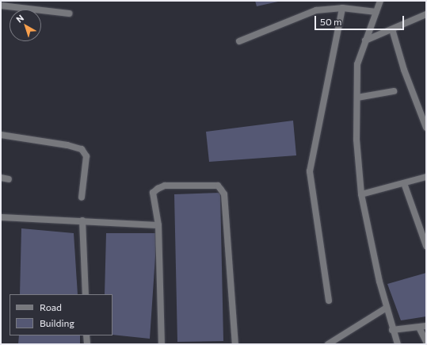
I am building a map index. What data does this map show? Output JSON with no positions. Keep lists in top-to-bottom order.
{
  "legend": ["Road", "Building"],
  "scale_bar": "50 m",
  "north": "top left"
}
